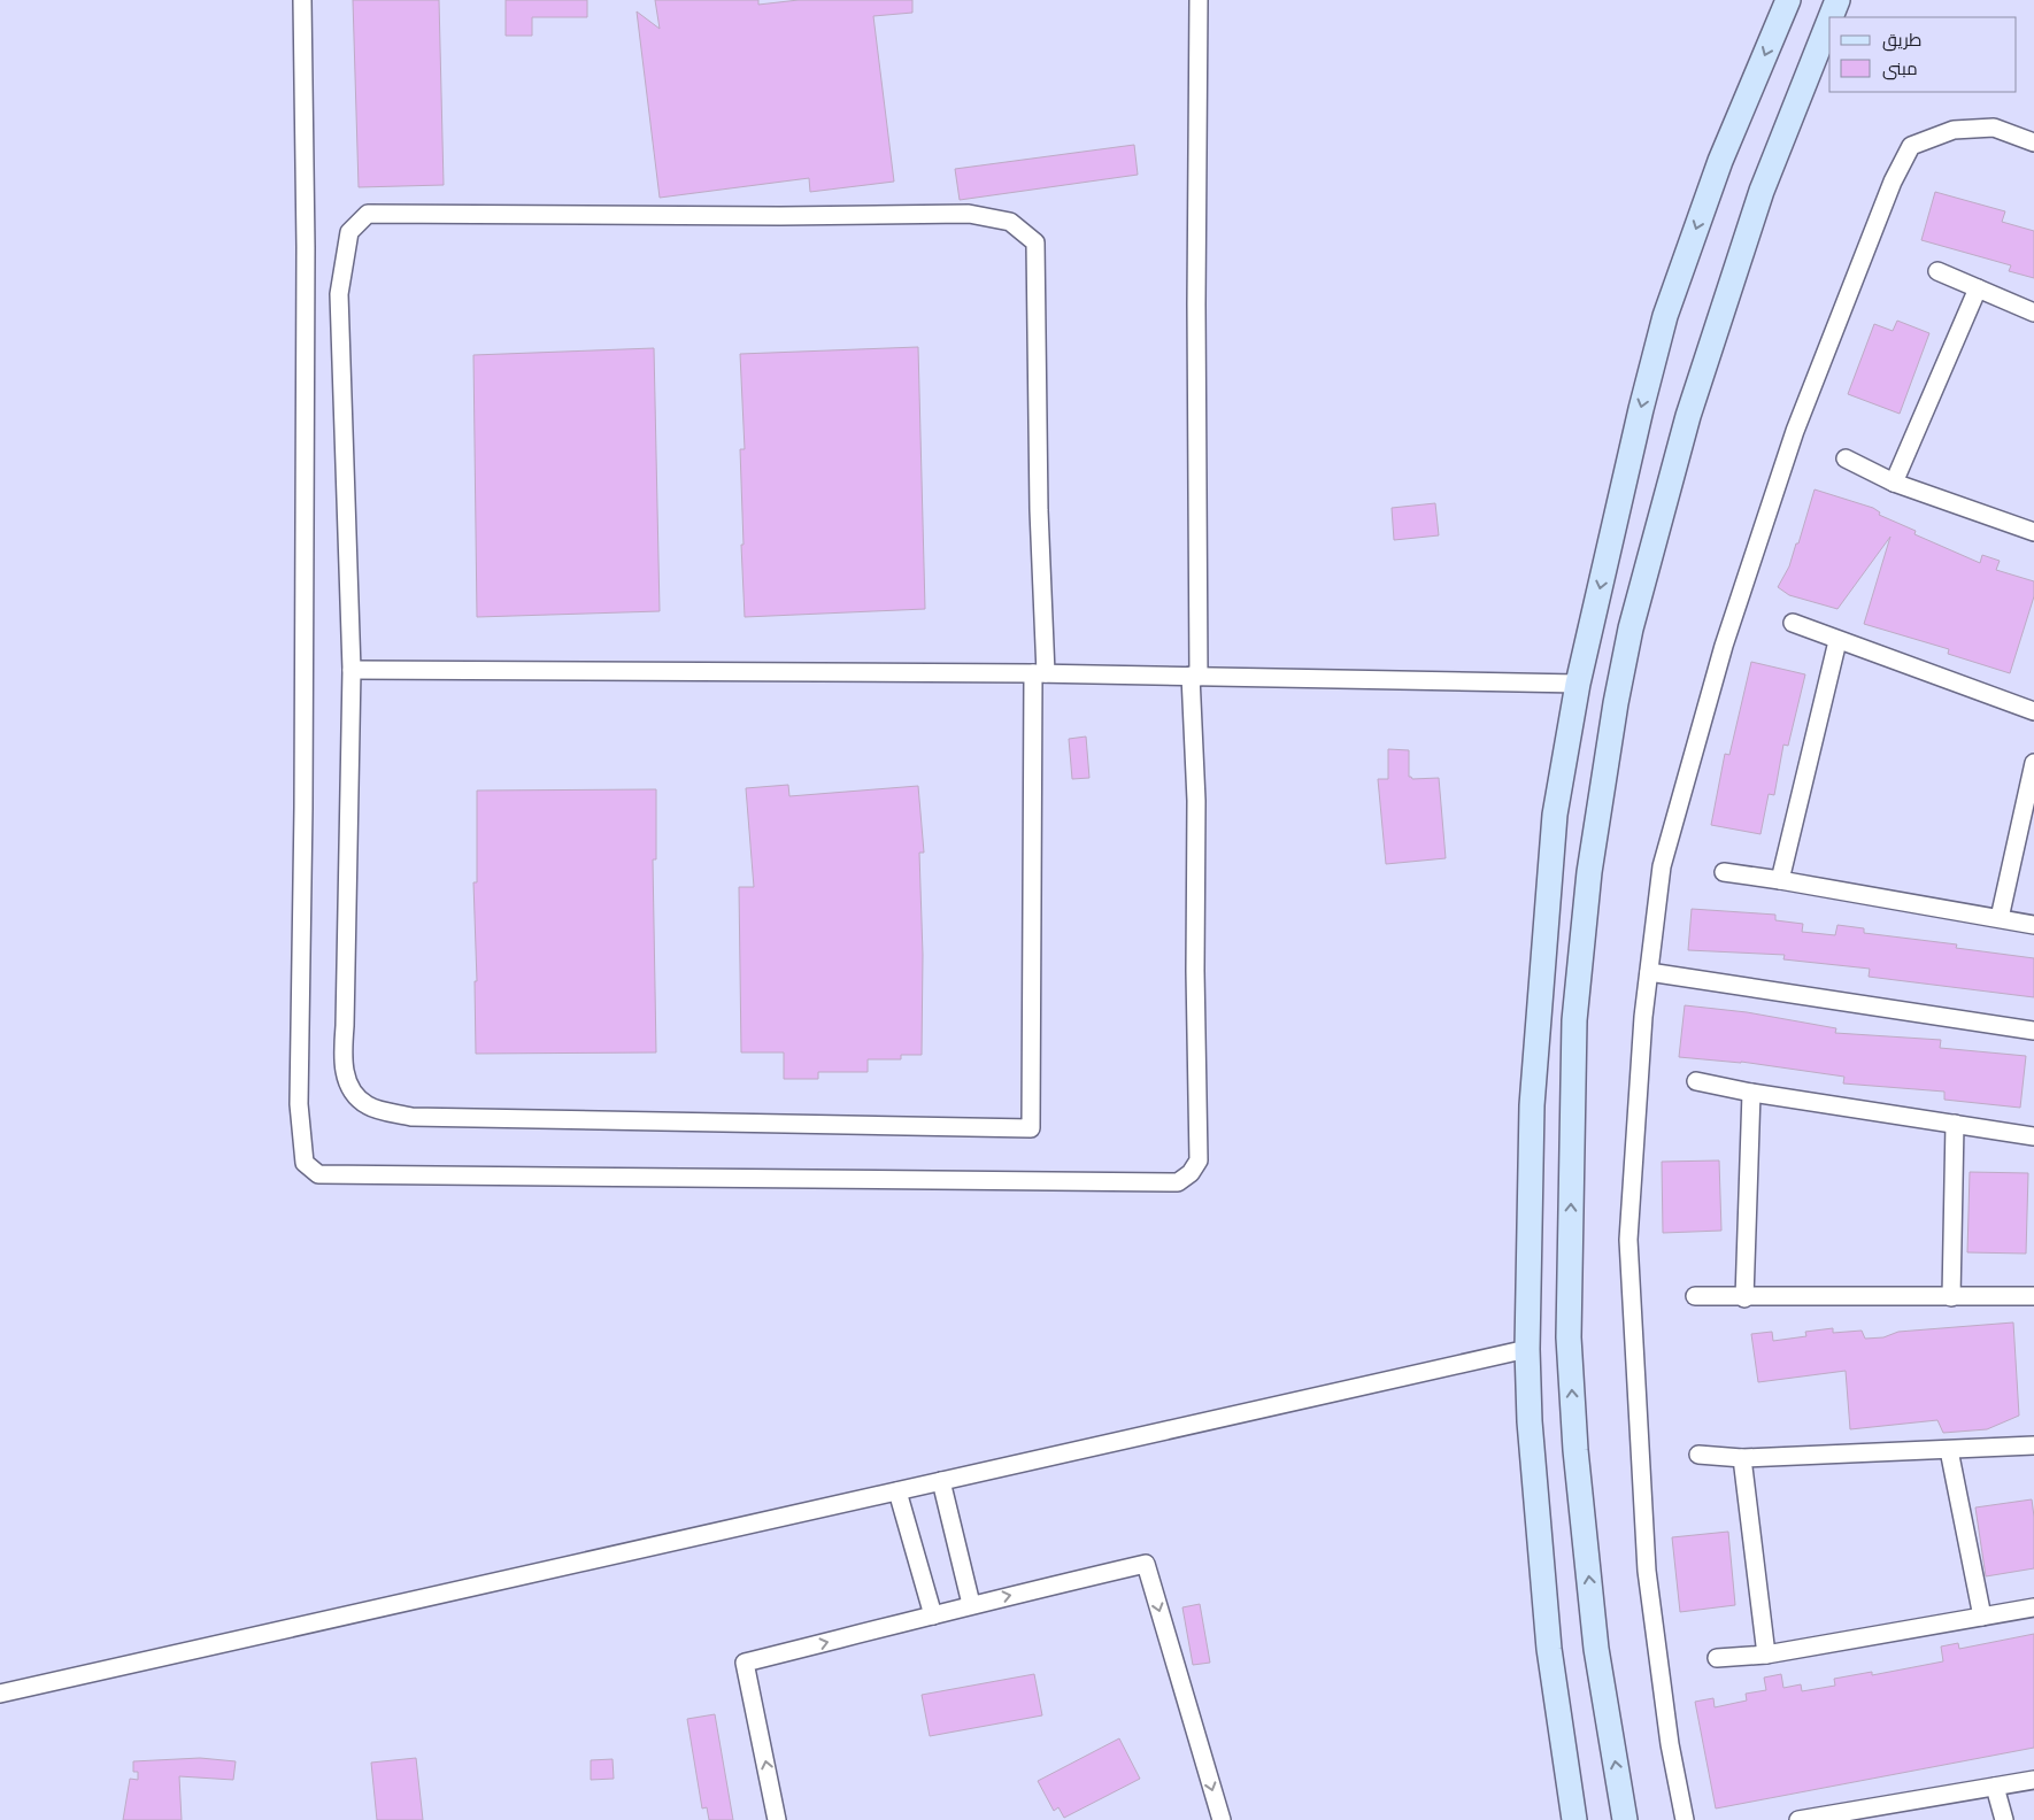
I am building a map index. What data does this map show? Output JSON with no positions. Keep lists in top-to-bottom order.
{
  "legend": ["طريق", "مبنى"]
}
